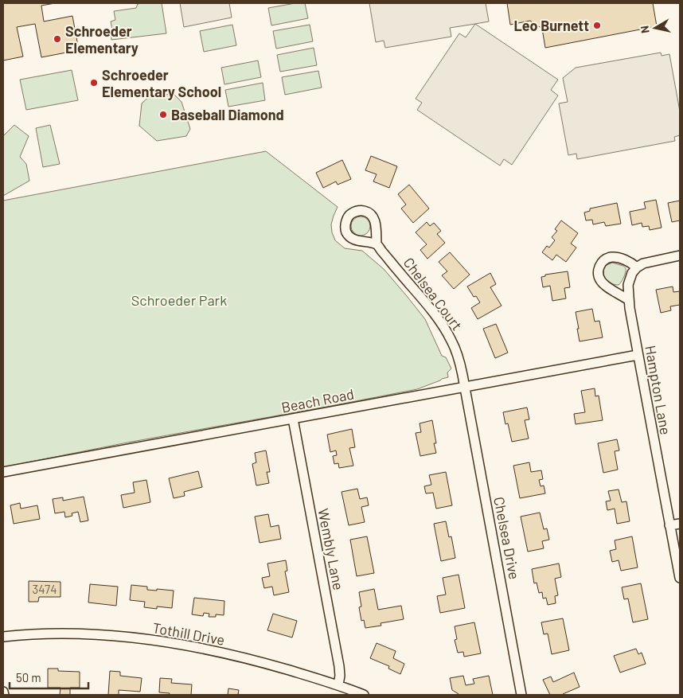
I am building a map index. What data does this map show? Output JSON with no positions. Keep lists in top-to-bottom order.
{
  "streets": {
    "street": [
      "Chelsea Court",
      "Hampton Lane",
      "Beach Road",
      "Chelsea Drive",
      "Wembly Lane",
      "Tothill Drive"
    ]
  },
  "crossings": [
    ["Chelsea Court", "Beach Road"],
    ["Chelsea Court", "Chelsea Drive"],
    ["Hampton Lane", "Beach Road"],
    ["Beach Road", "Chelsea Drive"],
    ["Beach Road", "Wembly Lane"],
    ["Wembly Lane", "Tothill Drive"]
  ],
  "parks": ["Schroeder Park"],
  "places": [
    "Leo Burnett",
    "Schroeder Elementary",
    "Schroeder Elementary School",
    "Baseball Diamond"
  ],
  "house_numbers": ["3474"],
  "scale_bar": "50 m",
  "north": "left"
}
